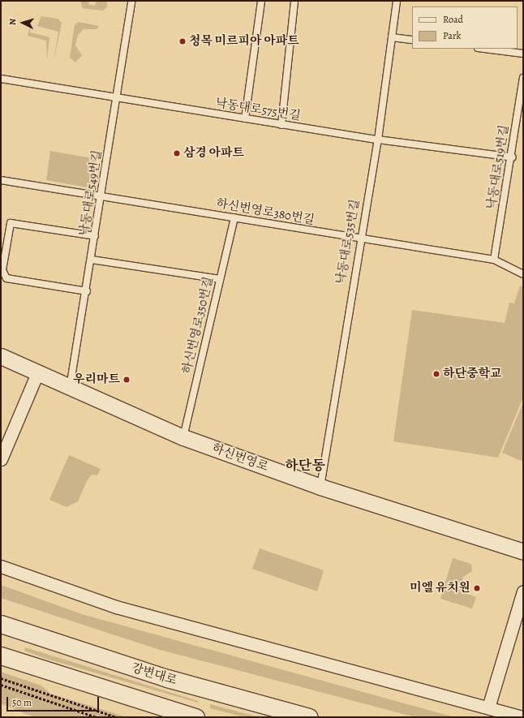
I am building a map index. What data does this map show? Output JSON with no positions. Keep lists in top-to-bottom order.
{
  "streets": {
    "main road": ["강변대로"],
    "street": ["하신번영로"],
    "lane": [
      "낙동대로575번길",
      "낙동대로519번길",
      "낙동대로549번길",
      "하신번영로380번길",
      "낙동대로535번길",
      "하신번영로350번길"
    ]
  },
  "crossings": [
    ["낙동대로575번길", "낙동대로519번길"],
    ["낙동대로575번길", "낙동대로549번길"],
    ["낙동대로575번길", "낙동대로535번길"],
    ["낙동대로519번길", "하신번영로380번길"],
    ["낙동대로549번길", "하신번영로380번길"],
    ["낙동대로549번길", "하신번영로"],
    ["하신번영로380번길", "낙동대로535번길"],
    ["하신번영로380번길", "하신번영로350번길"],
    ["낙동대로535번길", "하신번영로"],
    ["하신번영로350번길", "하신번영로"]
  ],
  "districts": ["하단동"],
  "places": [
    "청목 미르피아 아파트",
    "삼경 아파트",
    "하단중학교",
    "우리마트",
    "미엘 유치원"
  ],
  "legend": ["Road", "Park"],
  "scale_bar": "50 m",
  "north": "left"
}
